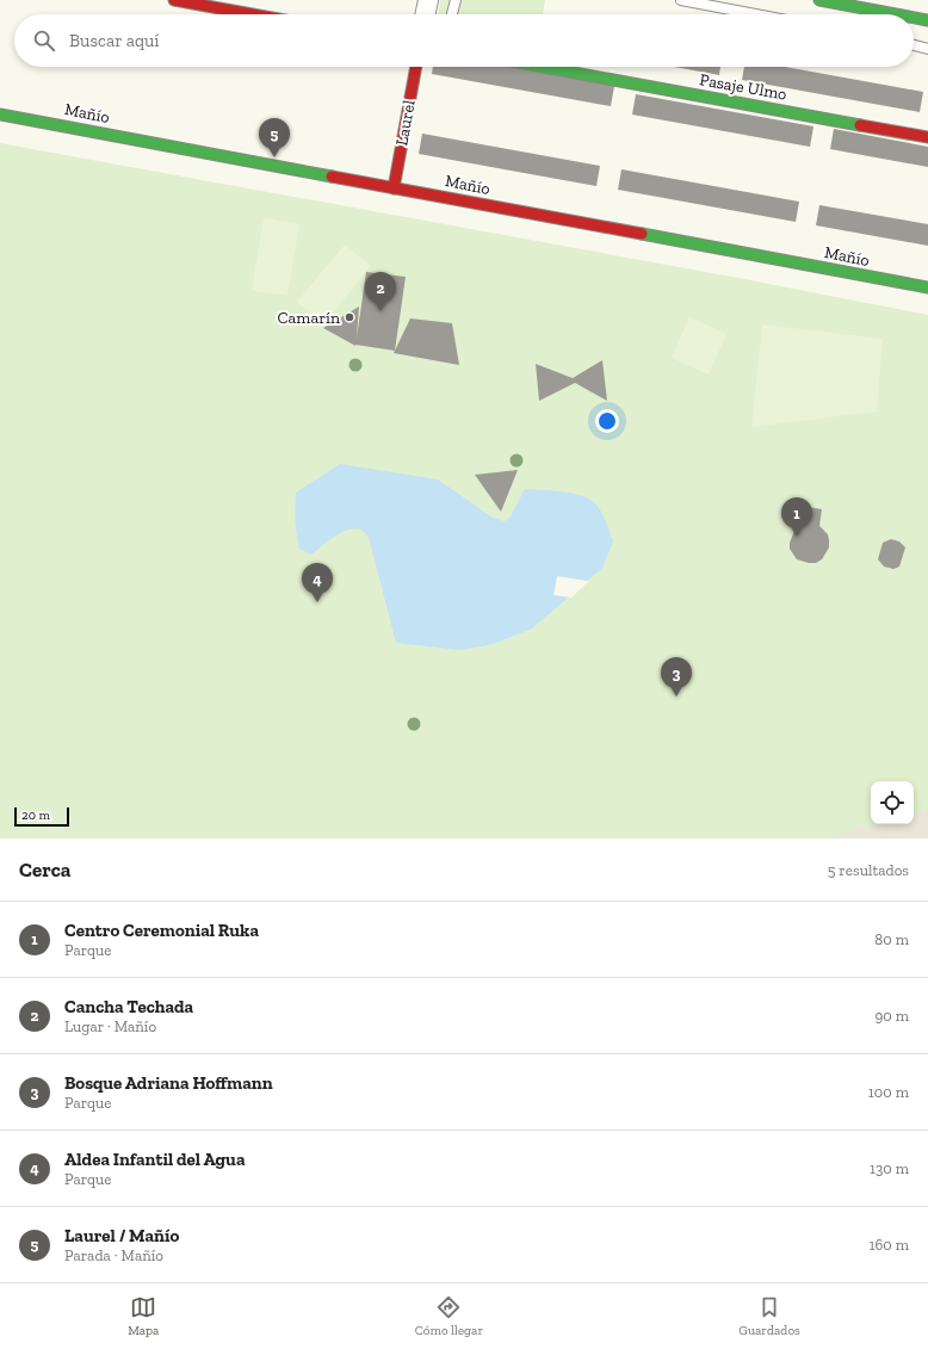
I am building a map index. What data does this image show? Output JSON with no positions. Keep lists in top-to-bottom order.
{
  "streets": {
    "street": ["Pasaje Ulmo", "Mañío", "Laurel"]
  },
  "crossings": [
    ["Mañío", "Laurel"]
  ],
  "places": ["Camarín"],
  "scale_bar": "20 m",
  "page": {
    "search": "Buscar aquí",
    "pins": [
      "5",
      "2",
      "1",
      "4",
      "3"
    ],
    "scale": "20 m",
    "heading": ["Cerca", "5 resultados"],
    "list": [
      {
        "mark": "1",
        "name": "Centro Ceremonial Ruka",
        "note": "Parque",
        "value": "80 m"
      },
      {
        "mark": "2",
        "name": "Cancha Techada",
        "note": "Lugar · Mañío",
        "value": "90 m"
      },
      {
        "mark": "3",
        "name": "Bosque Adriana Hoffmann",
        "note": "Parque",
        "value": "100 m"
      },
      {
        "mark": "4",
        "name": "Aldea Infantil del Agua",
        "note": "Parque",
        "value": "130 m"
      },
      {
        "mark": "5",
        "name": "Laurel / Mañío",
        "note": "Parada · Mañío",
        "value": "160 m"
      }
    ],
    "nav": ["Mapa", "Cómo llegar", "Guardados"]
  }
}
